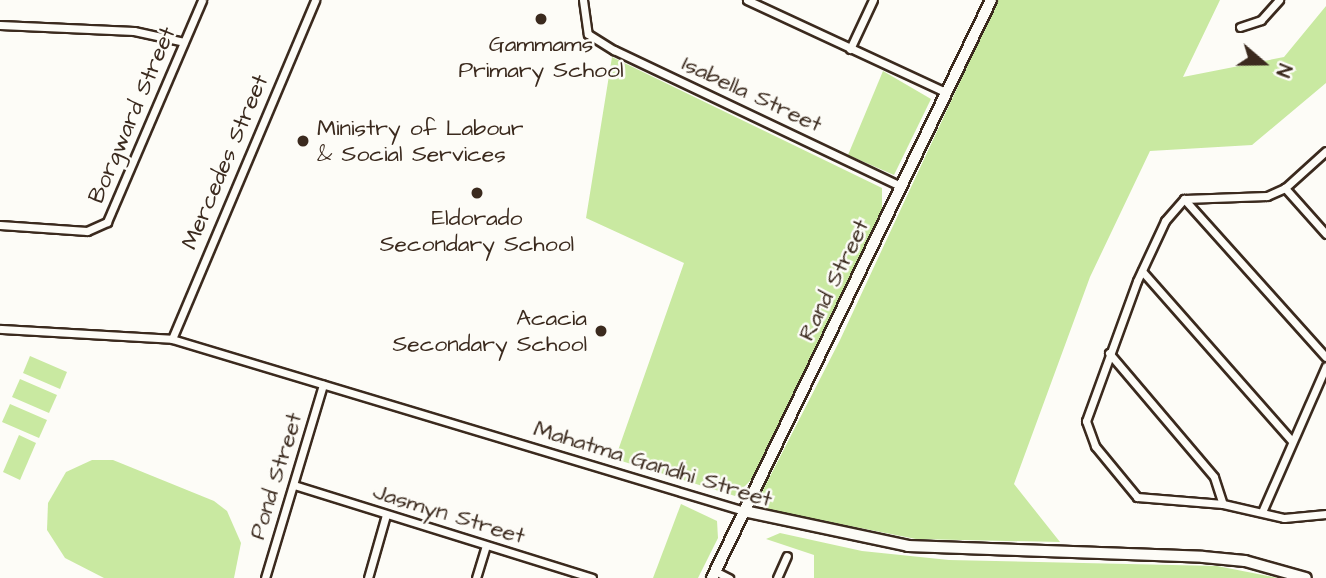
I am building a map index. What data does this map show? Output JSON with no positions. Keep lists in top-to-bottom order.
{
  "streets": {
    "street": [
      "Isabella Street",
      "Borgward Street",
      "Mercedes Street",
      "Rand Street",
      "Mahatma Gandhi Street",
      "Pond Street",
      "Jasmyn Street"
    ]
  },
  "crossings": [
    ["Isabella Street", "Rand Street"],
    ["Mercedes Street", "Mahatma Gandhi Street"],
    ["Rand Street", "Mahatma Gandhi Street"],
    ["Mahatma Gandhi Street", "Pond Street"],
    ["Pond Street", "Jasmyn Street"]
  ],
  "places": [
    "Gammams Primary School",
    "Ministry of Labour & Social Services",
    "Eldorado Secondary School",
    "Acacia Secondary School"
  ],
  "north": "right"
}
